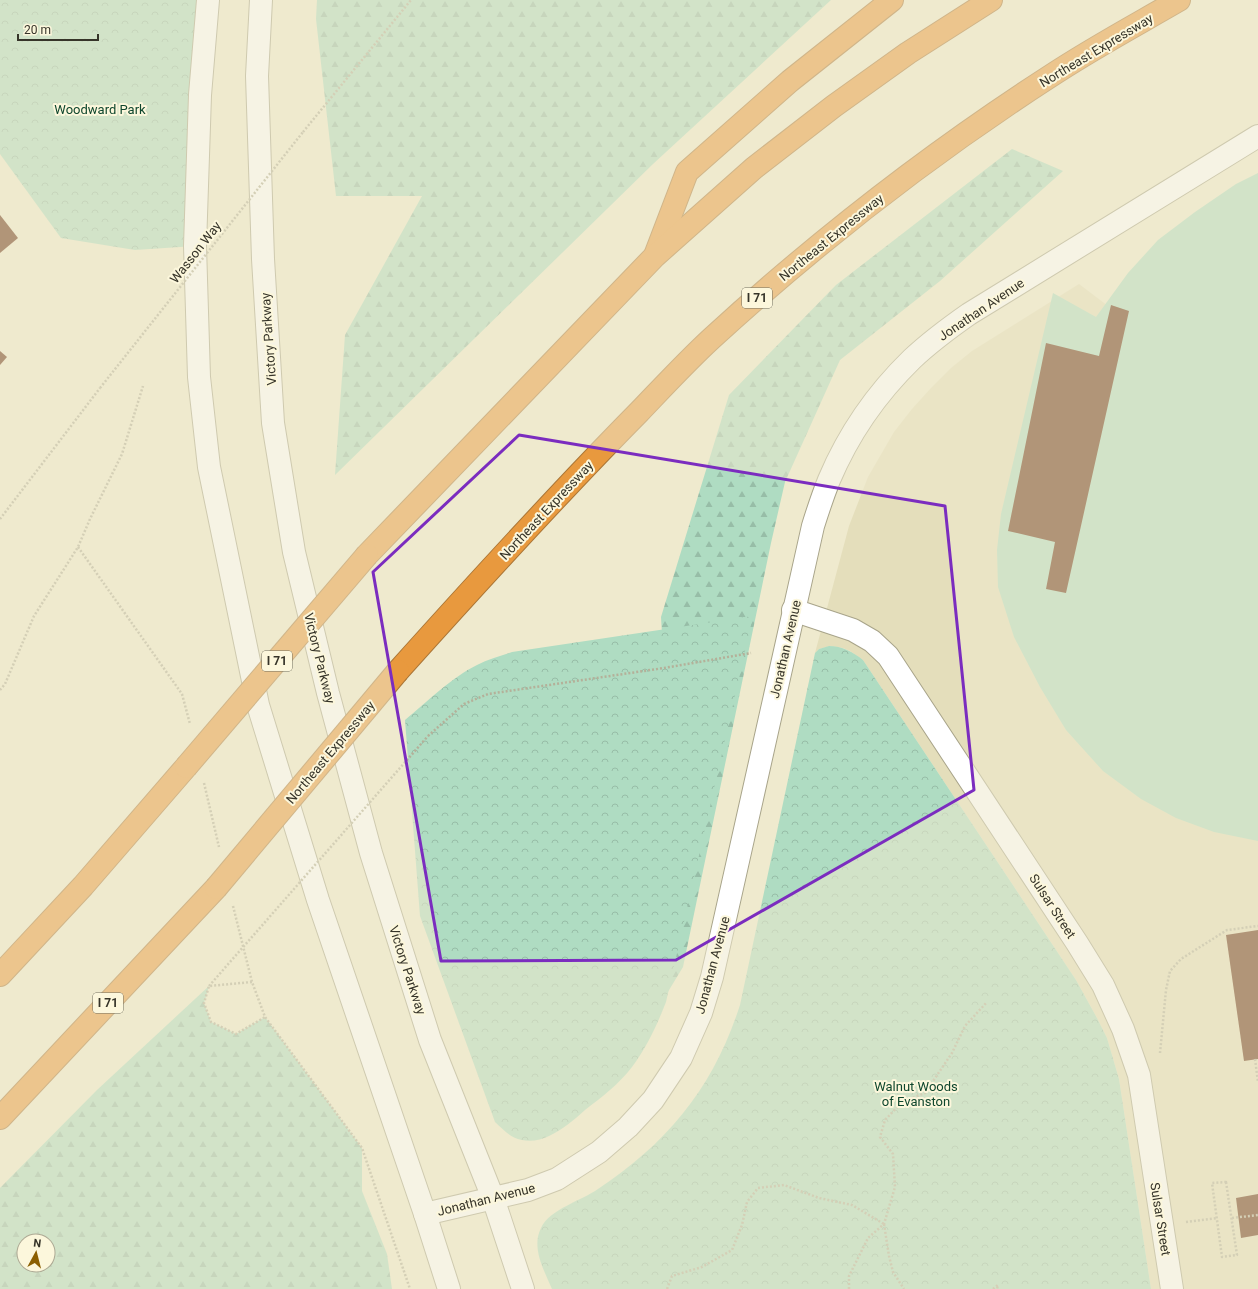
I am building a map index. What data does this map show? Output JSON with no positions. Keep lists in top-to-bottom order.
{
  "streets": {
    "highway": ["Northeast Expressway", "I 71"],
    "street": ["Jonathan Avenue", "Victory Parkway", "Sulsar Street"],
    "path": ["Wasson Way"]
  },
  "crossings": [
    ["Jonathan Avenue", "Victory Parkway"],
    ["Jonathan Avenue", "Sulsar Street"]
  ],
  "parks": ["Woodward Park", "Walnut Woods of Evanston"],
  "scale_bar": "20 m",
  "north": "top"
}
